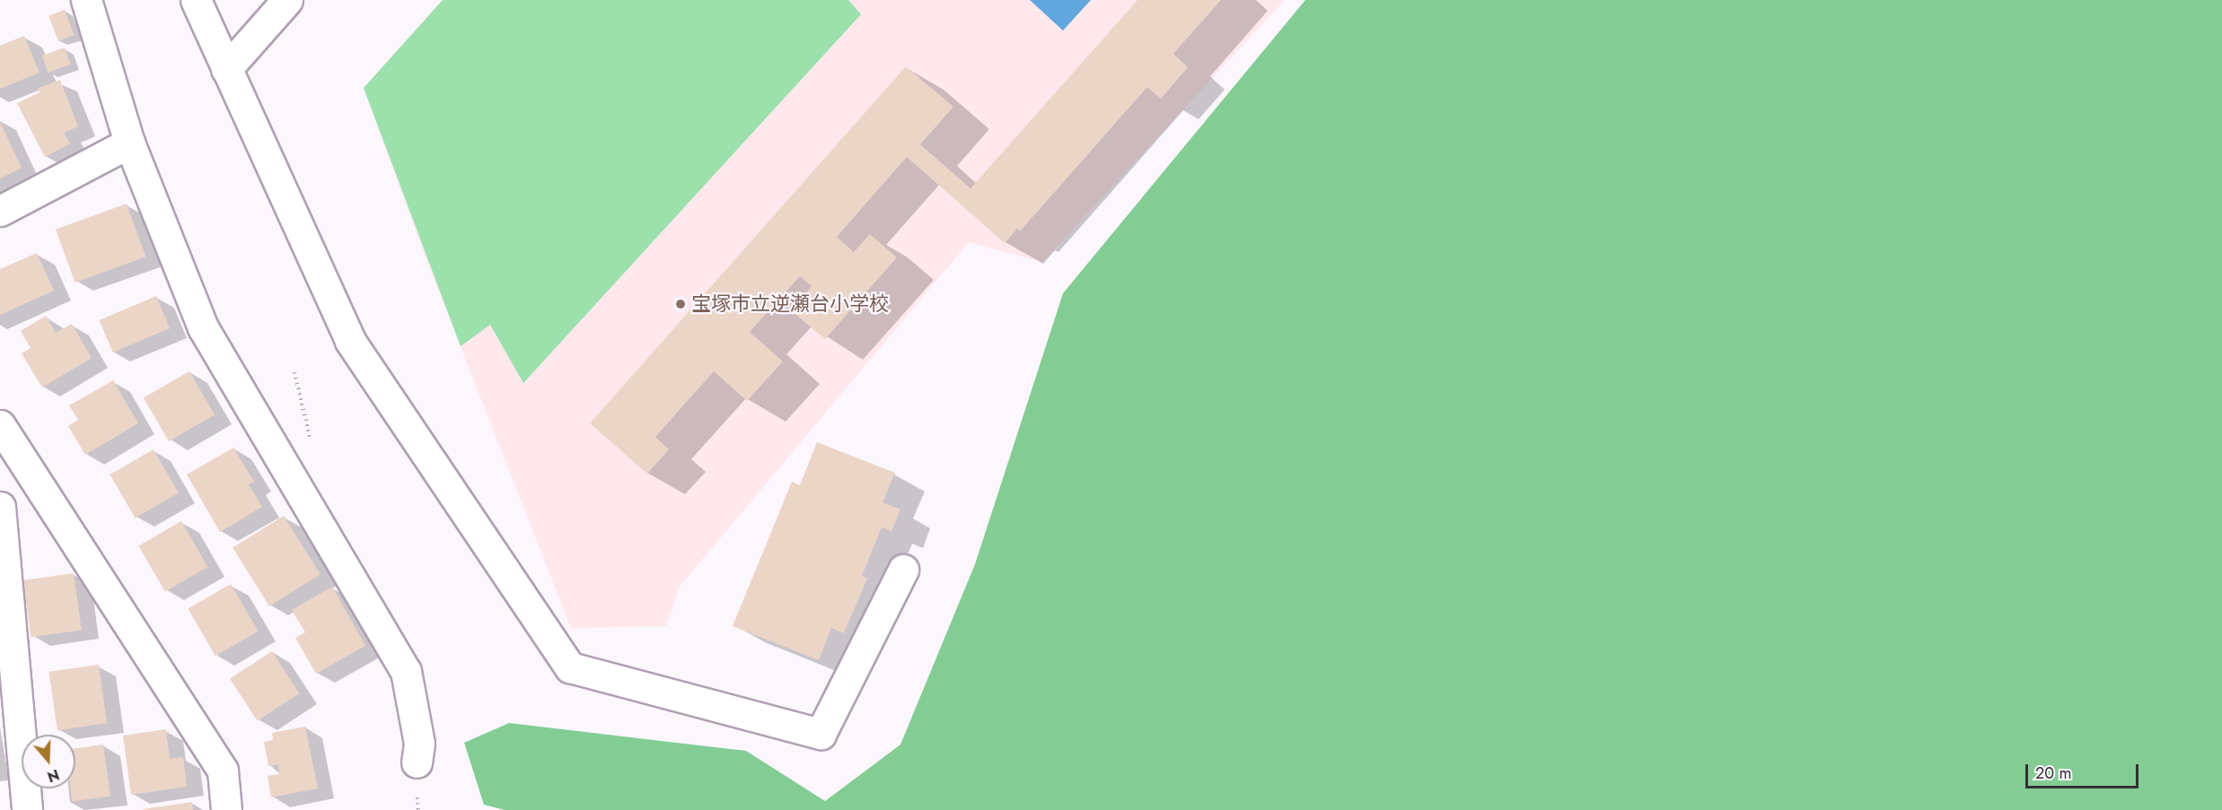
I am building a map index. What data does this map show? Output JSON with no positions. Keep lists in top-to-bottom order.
{
  "places": ["宝塚市立逆瀬台小学校"],
  "scale_bar": "20 m",
  "north": "bottom"
}
